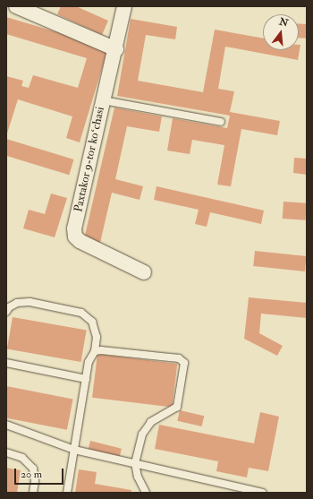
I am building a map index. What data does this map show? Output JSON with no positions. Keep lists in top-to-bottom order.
{
  "streets": {
    "street": ["Paxtakor 9-tor koʻchasi"]
  },
  "scale_bar": "20 m",
  "north": "top"
}
